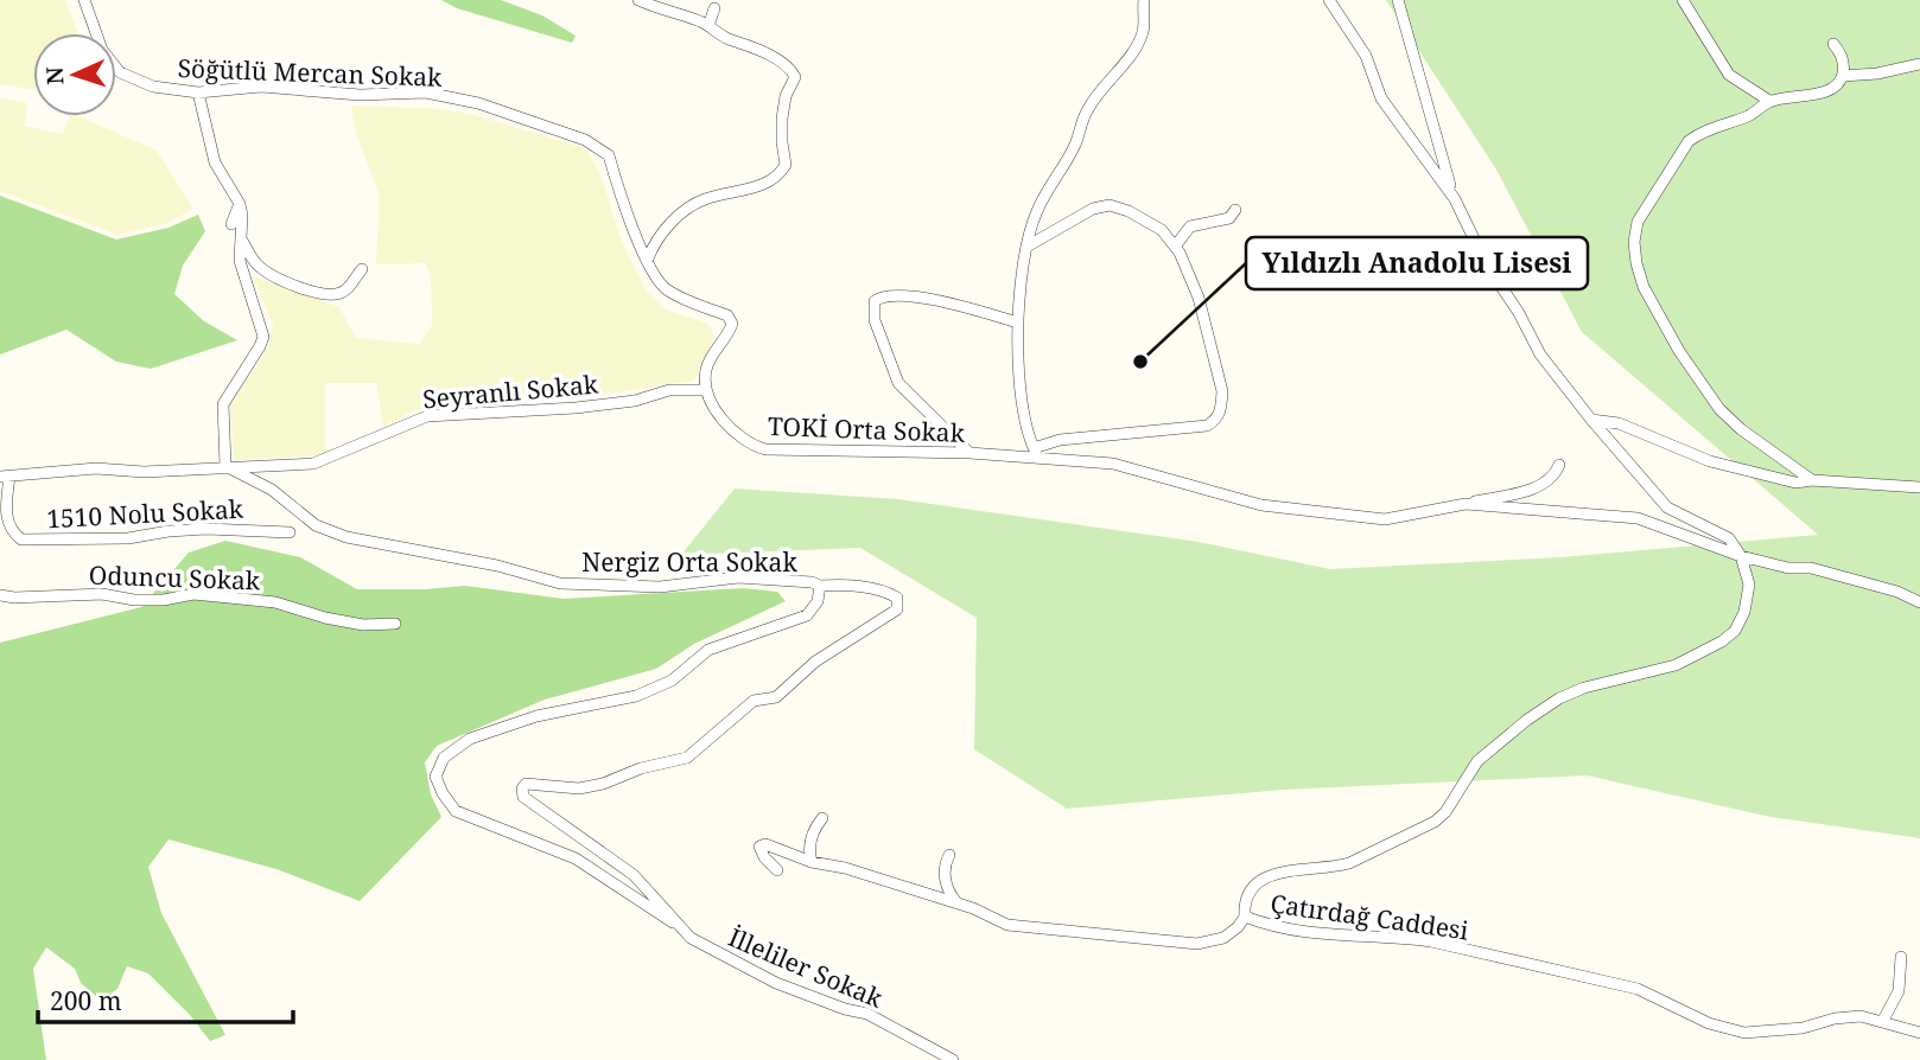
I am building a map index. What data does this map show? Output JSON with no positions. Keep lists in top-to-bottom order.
{
  "streets": {
    "street": [
      "Söğütlü Mercan Sokak",
      "Seyranlı Sokak",
      "TOKİ Orta Sokak",
      "1510 Nolu Sokak",
      "Nergiz Orta Sokak",
      "Oduncu Sokak",
      "Çatırdağ Caddesi",
      "İlleliler Sokak"
    ]
  },
  "crossings": [
    ["Seyranlı Sokak", "TOKİ Orta Sokak"],
    ["Seyranlı Sokak", "Nergiz Orta Sokak"],
    ["Nergiz Orta Sokak", "İlleliler Sokak"]
  ],
  "places": ["Yıldızlı Anadolu Lisesi"],
  "scale_bar": "200 m",
  "north": "left"
}
